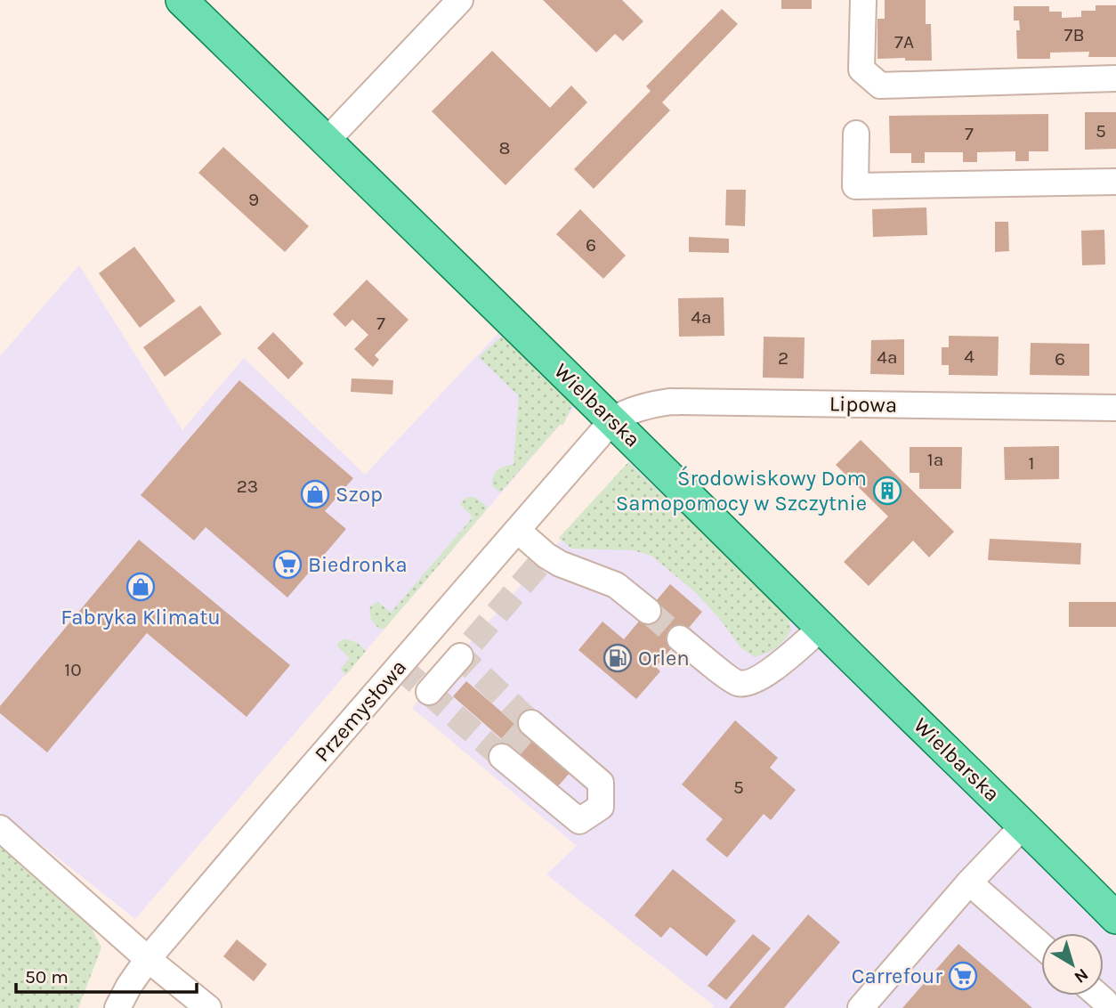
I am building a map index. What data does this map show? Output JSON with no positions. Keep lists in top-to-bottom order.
{
  "streets": {
    "main road": ["Wielbarska"],
    "street": ["Lipowa", "Przemysłowa"]
  },
  "crossings": [
    ["Lipowa", "Wielbarska"],
    ["Lipowa", "Przemysłowa"],
    ["Wielbarska", "Przemysłowa"]
  ],
  "places": {
    "building": ["Środowiskowy Dom Samopomocy w Szczytnie"],
    "shop": ["Szop", "Fabryka Klimatu"],
    "supermarket": ["Biedronka", "Carrefour"],
    "fuel station": ["Orlen"]
  },
  "house_numbers": [
    "7B",
    "7A",
    "5",
    "7",
    "8",
    "9",
    "6",
    "4a",
    "7",
    "4",
    "4a",
    "2",
    "6",
    "1a",
    "1",
    "23",
    "10",
    "5"
  ],
  "scale_bar": "50 m",
  "north": "bottom right"
}
